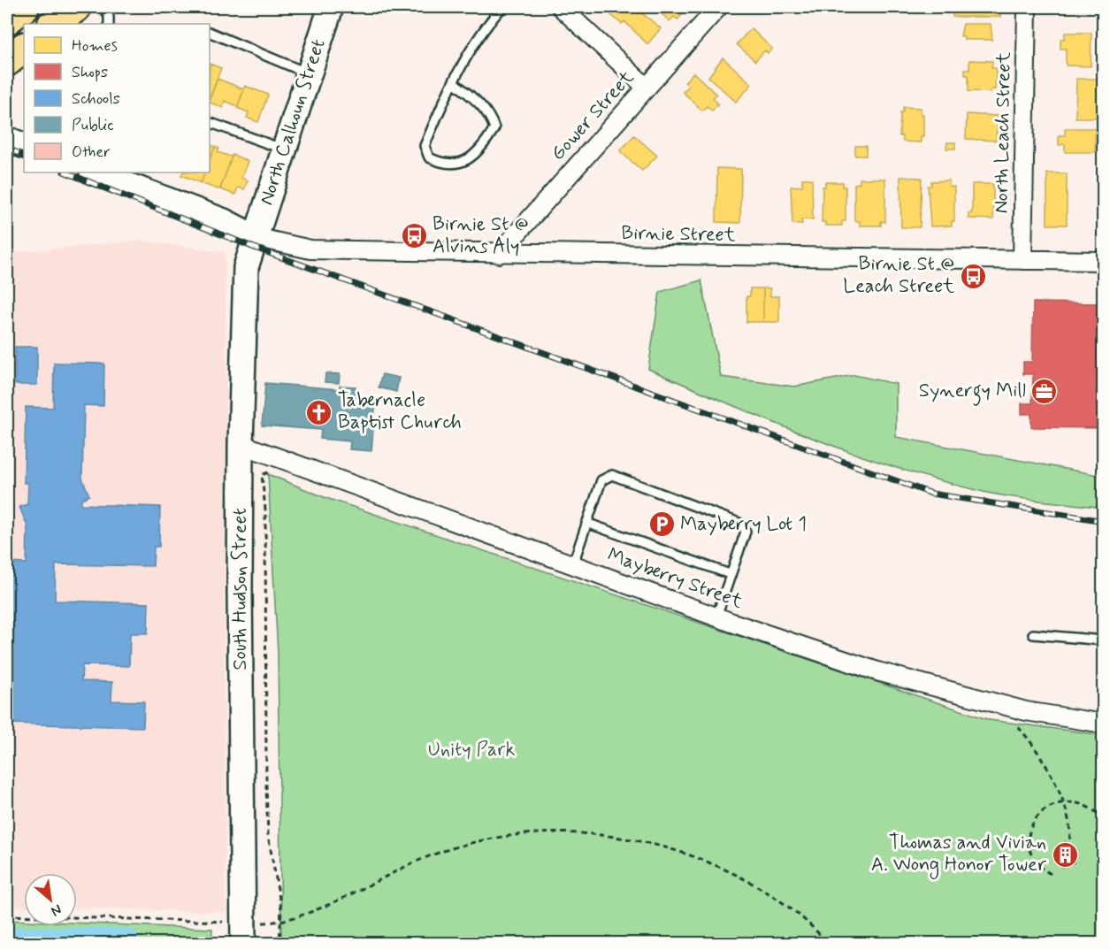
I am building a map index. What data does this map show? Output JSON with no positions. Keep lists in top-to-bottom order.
{
  "streets": {
    "street": [
      "Gower Street",
      "North Calhoun Street",
      "North Leach Street",
      "Birnie Street",
      "Mayberry Street",
      "South Hudson Street"
    ]
  },
  "crossings": [
    ["Gower Street", "Birnie Street"],
    ["North Calhoun Street", "Birnie Street"],
    ["North Calhoun Street", "South Hudson Street"],
    ["North Leach Street", "Birnie Street"],
    ["Birnie Street", "South Hudson Street"],
    ["Mayberry Street", "South Hudson Street"]
  ],
  "parks": ["Unity Park"],
  "places": {
    "bus stop": ["Birnie St @ Alvins Aly", "Birnie St @ Leach Street"],
    "office": ["Synergy Mill"],
    "church": ["Tabernacle Baptist Church"],
    "parking": ["Mayberry Lot 1"],
    "building": ["Thomas and Vivian A. Wong Honor Tower"]
  },
  "legend": [
    "Homes",
    "Shops",
    "Schools",
    "Public",
    "Other"
  ],
  "north": "bottom right"
}
